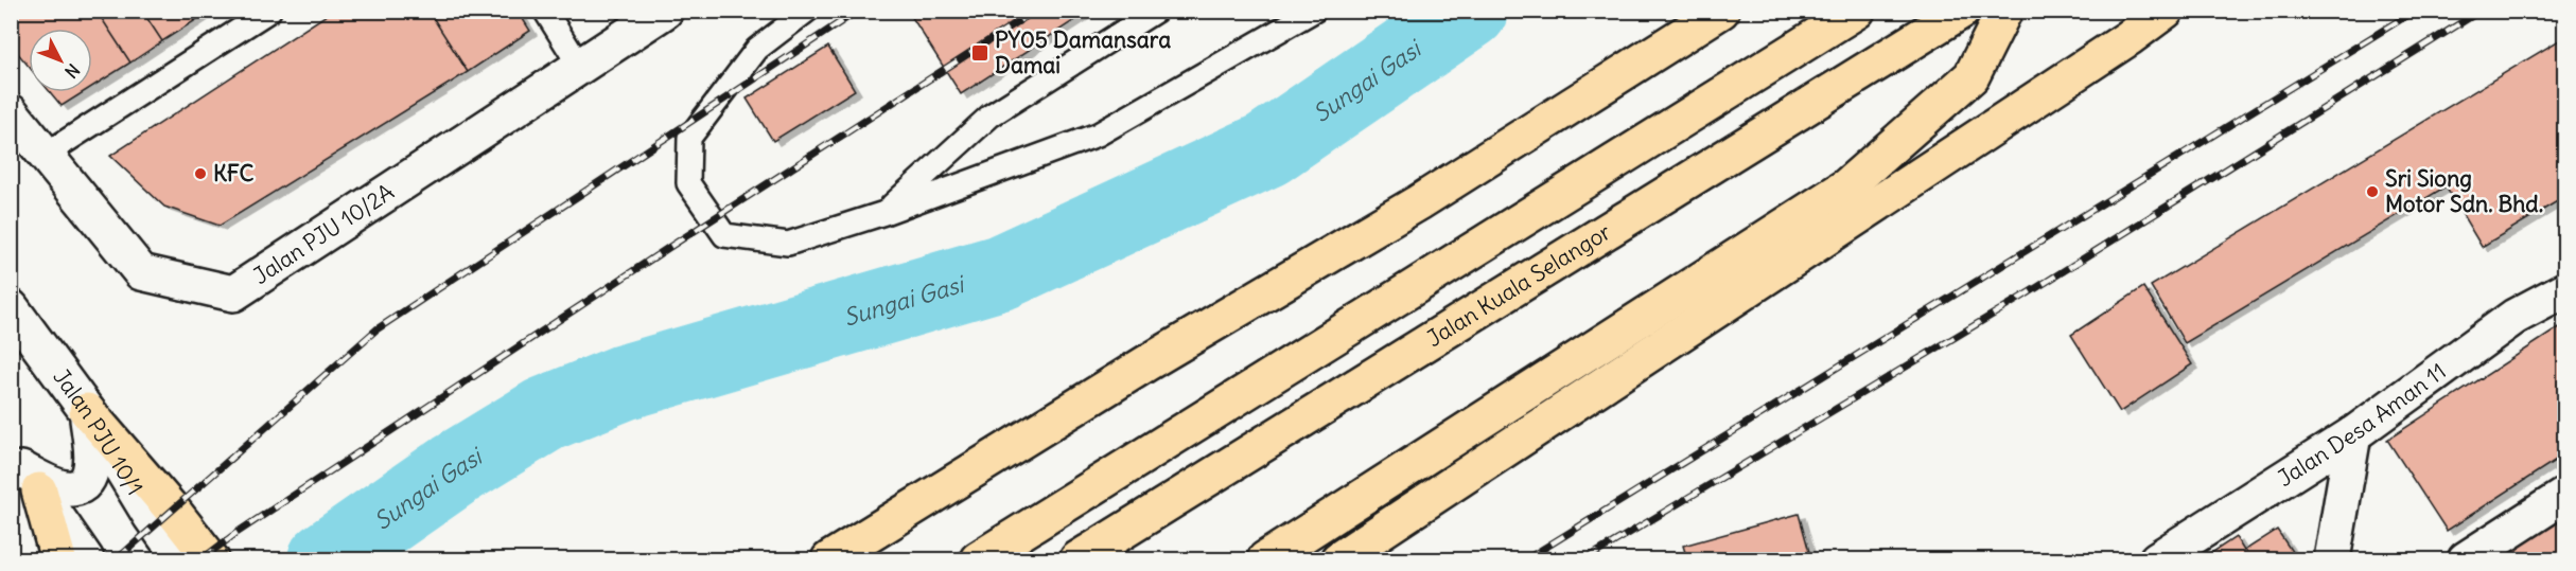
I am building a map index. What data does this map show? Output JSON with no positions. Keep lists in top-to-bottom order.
{
  "streets": {
    "highway": ["Jalan Kuala Selangor"],
    "street": ["Jalan PJU 10/2A", "Jalan Desa Aman 11", "Jalan PJU 10/1"]
  },
  "water": ["Sungai Gasi"],
  "places": {
    "transit": ["PY05 Damansara Damai"],
    "other": ["KFC", "Sri Siong Motor Sdn. Bhd."]
  },
  "north": "bottom right"
}
